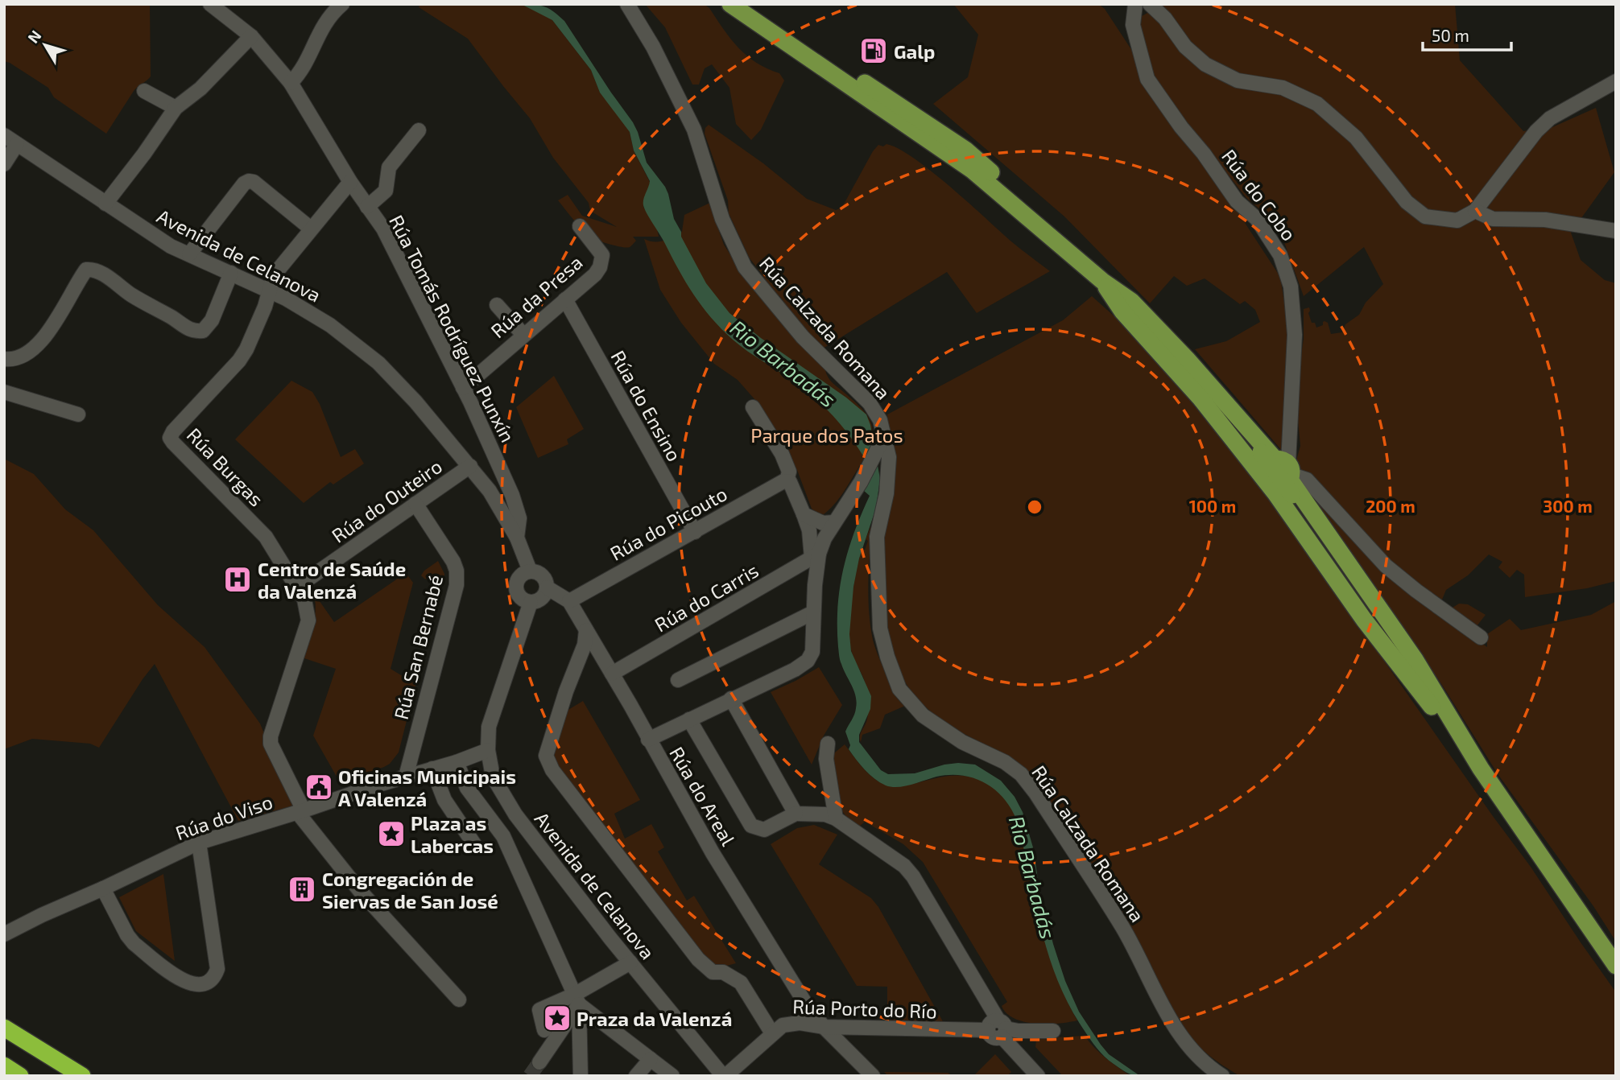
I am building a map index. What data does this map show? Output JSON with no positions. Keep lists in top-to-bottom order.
{
  "streets": {
    "street": [
      "Rúa do Cobo",
      "Avenida de Celanova",
      "Rúa da Presa",
      "Rúa Calzada Romana",
      "Rúa Tomás Rodríguez Punxín",
      "Rúa do Ensino",
      "Rúa Burgas",
      "Rúa do Outeiro",
      "Rúa do Picouto",
      "Rúa do Carris",
      "Rúa San Bernabé",
      "Rúa do Areal",
      "Rúa do Viso",
      "Rúa Porto do Río"
    ]
  },
  "crossings": [
    ["Avenida de Celanova", "Rúa Tomás Rodríguez Punxín"],
    ["Avenida de Celanova", "Rúa Burgas"],
    ["Avenida de Celanova", "Rúa do Outeiro"],
    ["Avenida de Celanova", "Rúa do Areal"],
    ["Avenida de Celanova", "Rúa do Viso"],
    ["Avenida de Celanova", "Rúa Porto do Río"],
    ["Rúa da Presa", "Rúa Tomás Rodríguez Punxín"],
    ["Rúa da Presa", "Rúa do Ensino"],
    ["Rúa do Ensino", "Rúa do Picouto"],
    ["Rúa Burgas", "Rúa do Outeiro"],
    ["Rúa do Outeiro", "Rúa San Bernabé"],
    ["Rúa do Picouto", "Rúa do Areal"],
    ["Rúa do Carris", "Rúa do Areal"],
    ["Rúa San Bernabé", "Rúa do Viso"],
    ["Rúa do Areal", "Rúa Porto do Río"]
  ],
  "water": ["Rio Barbadás"],
  "parks": ["Parque dos Patos"],
  "places": {
    "fuel station": ["Galp"],
    "hospital": ["Centro de Saúde da Valenzá"],
    "public building": ["Oficinas Municipais A Valenzá"],
    "place": ["Plaza as Labercas", "Praza da Valenzá"],
    "building": ["Congregación de Siervas de San José"]
  },
  "scale_bar": "50 m",
  "north": "top left",
  "rings": ["100 m", "200 m", "300 m"]
}
